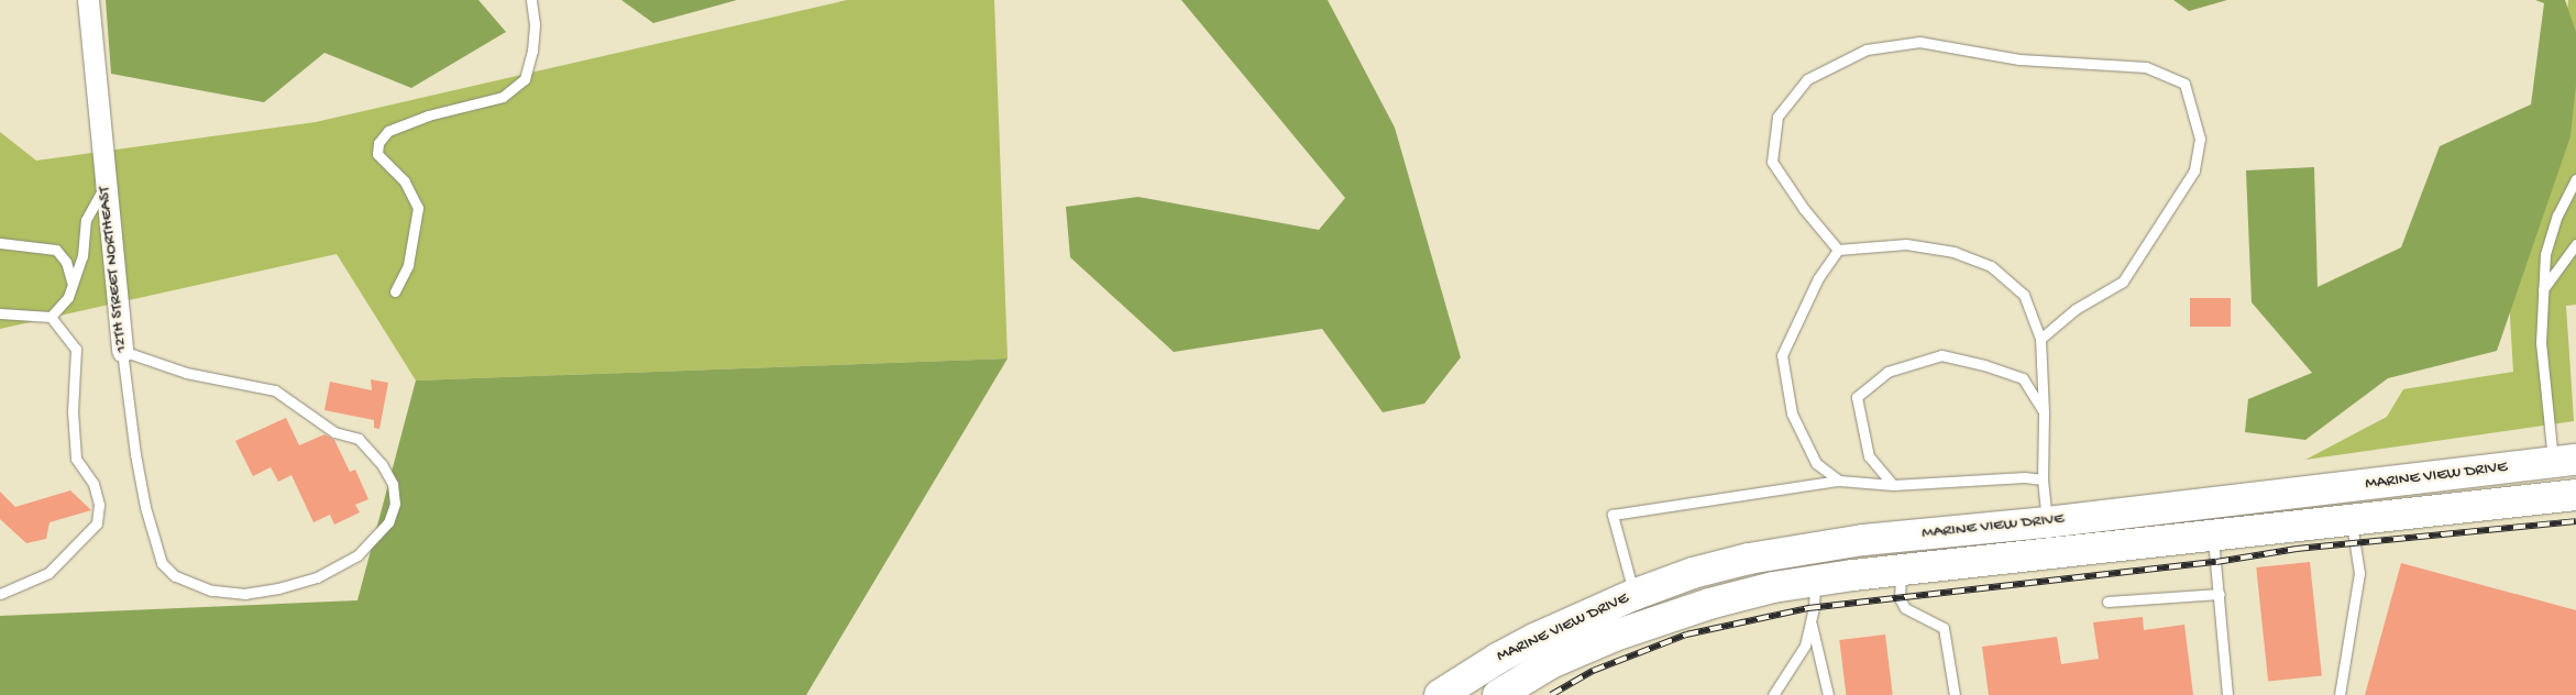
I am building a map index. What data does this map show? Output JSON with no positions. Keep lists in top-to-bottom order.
{
  "streets": {
    "main road": ["MARINE VIEW DRIVE"],
    "street": ["12TH STREET NORTHEAST"]
  }
}
